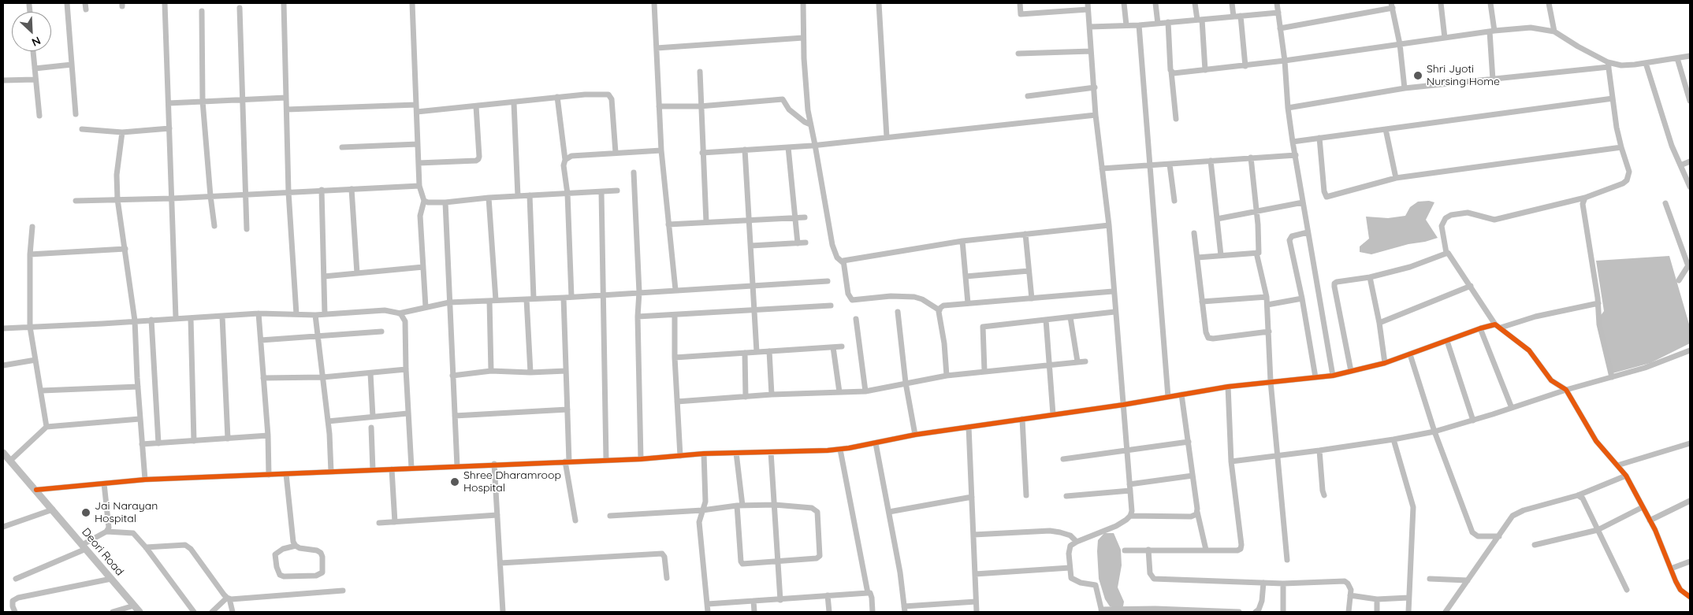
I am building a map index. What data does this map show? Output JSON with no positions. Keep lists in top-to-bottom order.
{
  "streets": {
    "street": ["Deori Road"]
  },
  "places": ["Shri Jyoti Nursing Home", "Shree Dharamroop Hospital", "Jai Narayan Hospital"],
  "north": "bottom right"
}
